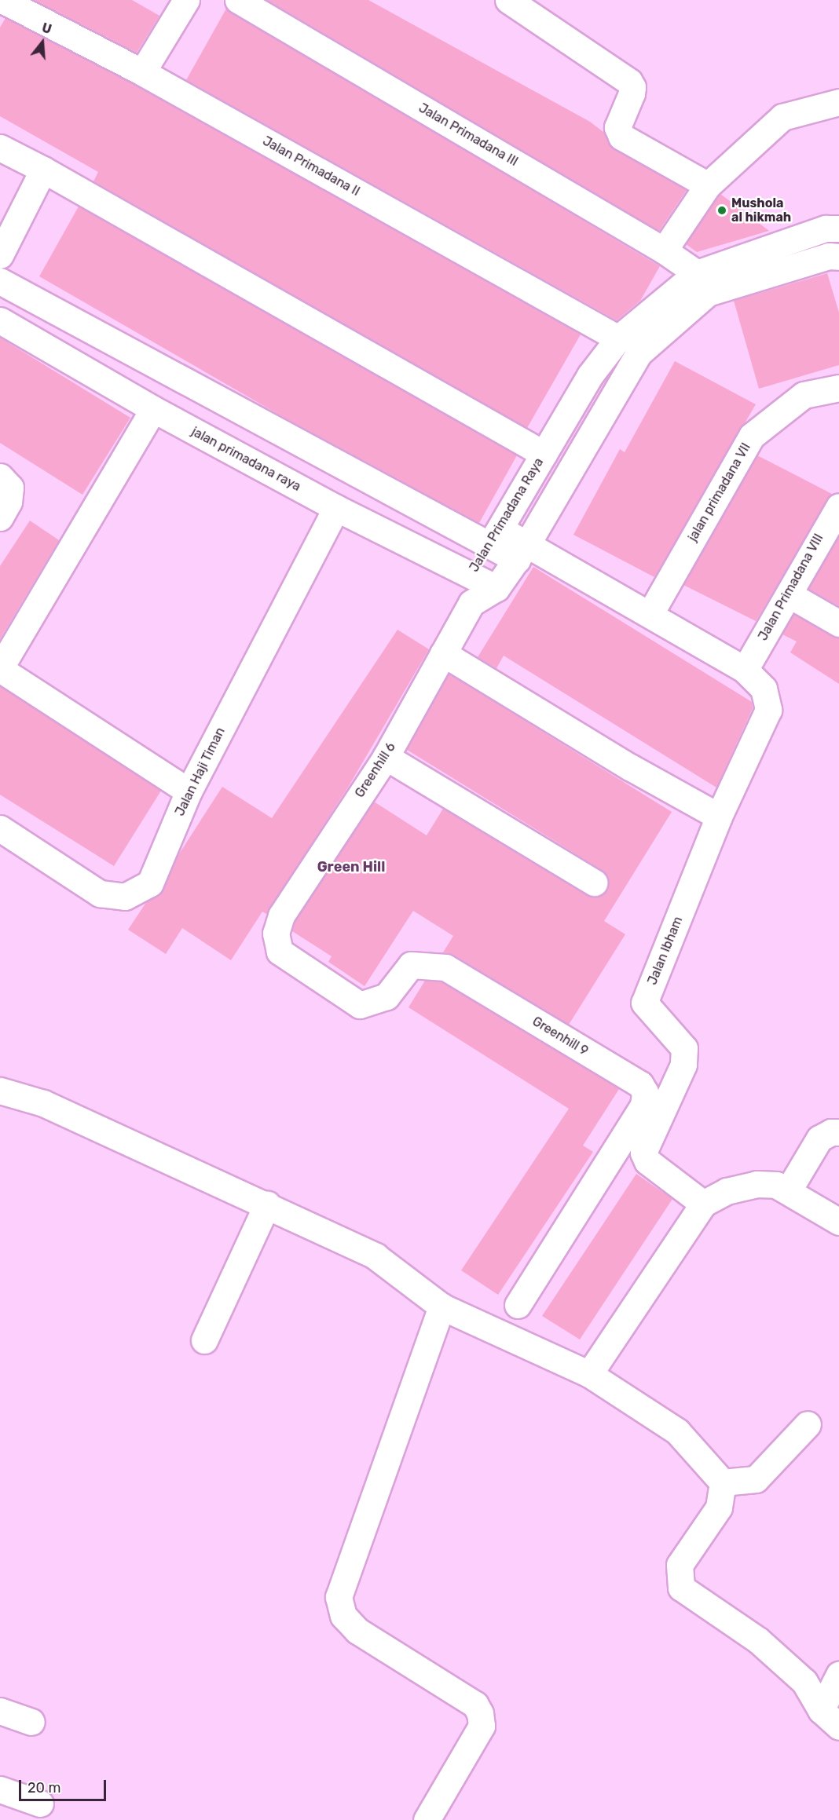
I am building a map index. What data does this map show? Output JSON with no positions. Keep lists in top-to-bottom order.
{
  "streets": {
    "street": [
      "Jalan Primadana III",
      "Jalan Primadana II",
      "jalan primadana raya",
      "jalan primadana VII",
      "Jalan Primadana Raya",
      "Jalan Primadana VIII",
      "Greenhill 6",
      "Jalan Haji Timan",
      "Jalan Ibham",
      "Greenhill 9"
    ]
  },
  "crossings": [
    ["Jalan Primadana III", "Jalan Primadana Raya"],
    ["Jalan Primadana II", "Jalan Primadana Raya"],
    ["jalan primadana raya", "Jalan Primadana Raya"],
    ["jalan primadana raya", "Jalan Haji Timan"],
    ["jalan primadana VII", "Jalan Ibham"],
    ["Jalan Primadana Raya", "Greenhill 6"],
    ["Jalan Primadana Raya", "Jalan Ibham"],
    ["Jalan Primadana VIII", "Jalan Ibham"],
    ["Greenhill 6", "Greenhill 9"]
  ],
  "districts": ["Green Hill"],
  "places": ["Mushola al hikmah"],
  "scale_bar": "20 m",
  "north": "top"
}
